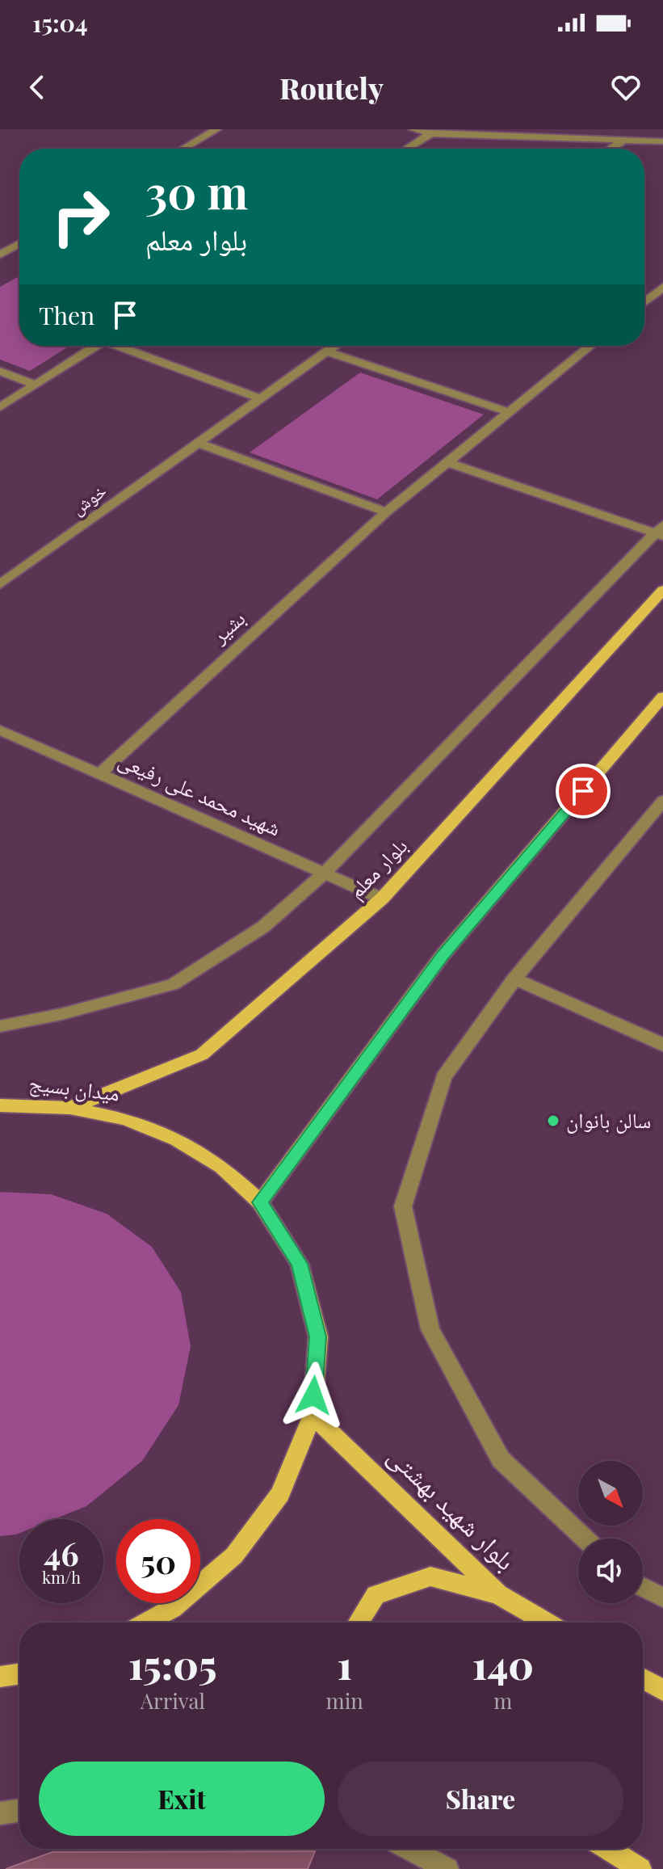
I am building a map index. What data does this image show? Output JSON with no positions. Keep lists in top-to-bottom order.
{
  "streets": {
    "main road": ["بلوار معلم", "میدان بسیج", "بلوار شهید بهشتی"],
    "street": ["خوش", "بشیر", "شهید محمد علی رفیعی"]
  },
  "crossings": [
    ["بشیر", "شهید محمد علی رفیعی"],
    ["شهید محمد علی رفیعی", "بلوار معلم"],
    ["بلوار معلم", "میدان بسیج"],
    ["میدان بسیج", "بلوار شهید بهشتی"]
  ],
  "places": ["سالن بانوان"],
  "north": "bottom right",
  "page": {
    "status": "15:04",
    "header": "Routely",
    "turn": ["30 m", "بلوار معلم"],
    "then": "Then",
    "speed": "46 km/h",
    "limit": "50",
    "eta": [
      "15:05",
      "Arrival",
      "1",
      "min",
      "140",
      "m"
    ],
    "buttons": ["Exit", "Share"]
  }
}
